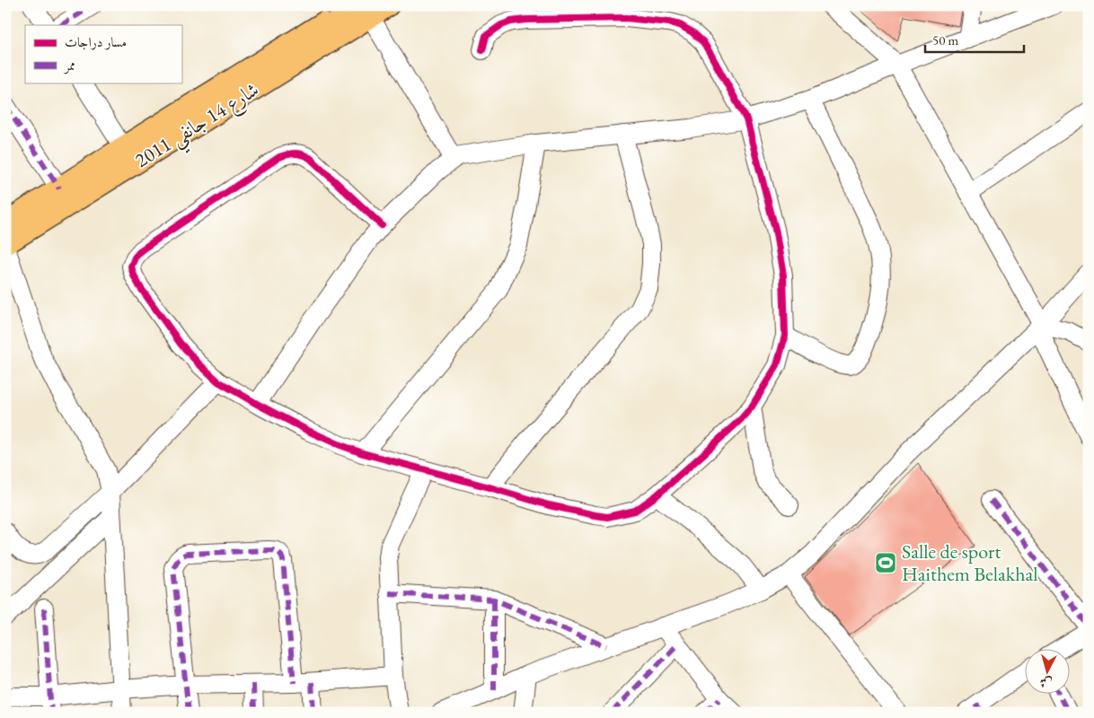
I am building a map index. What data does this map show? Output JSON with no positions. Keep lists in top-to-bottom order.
{
  "streets": {
    "main road": ["شارع 14 جانفي 2011"]
  },
  "places": {
    "sports": ["Salle de sport Haithem Belakhal"]
  },
  "legend": ["مسار دراجات", "ممر"],
  "scale_bar": "50 m",
  "north": "bottom"
}
